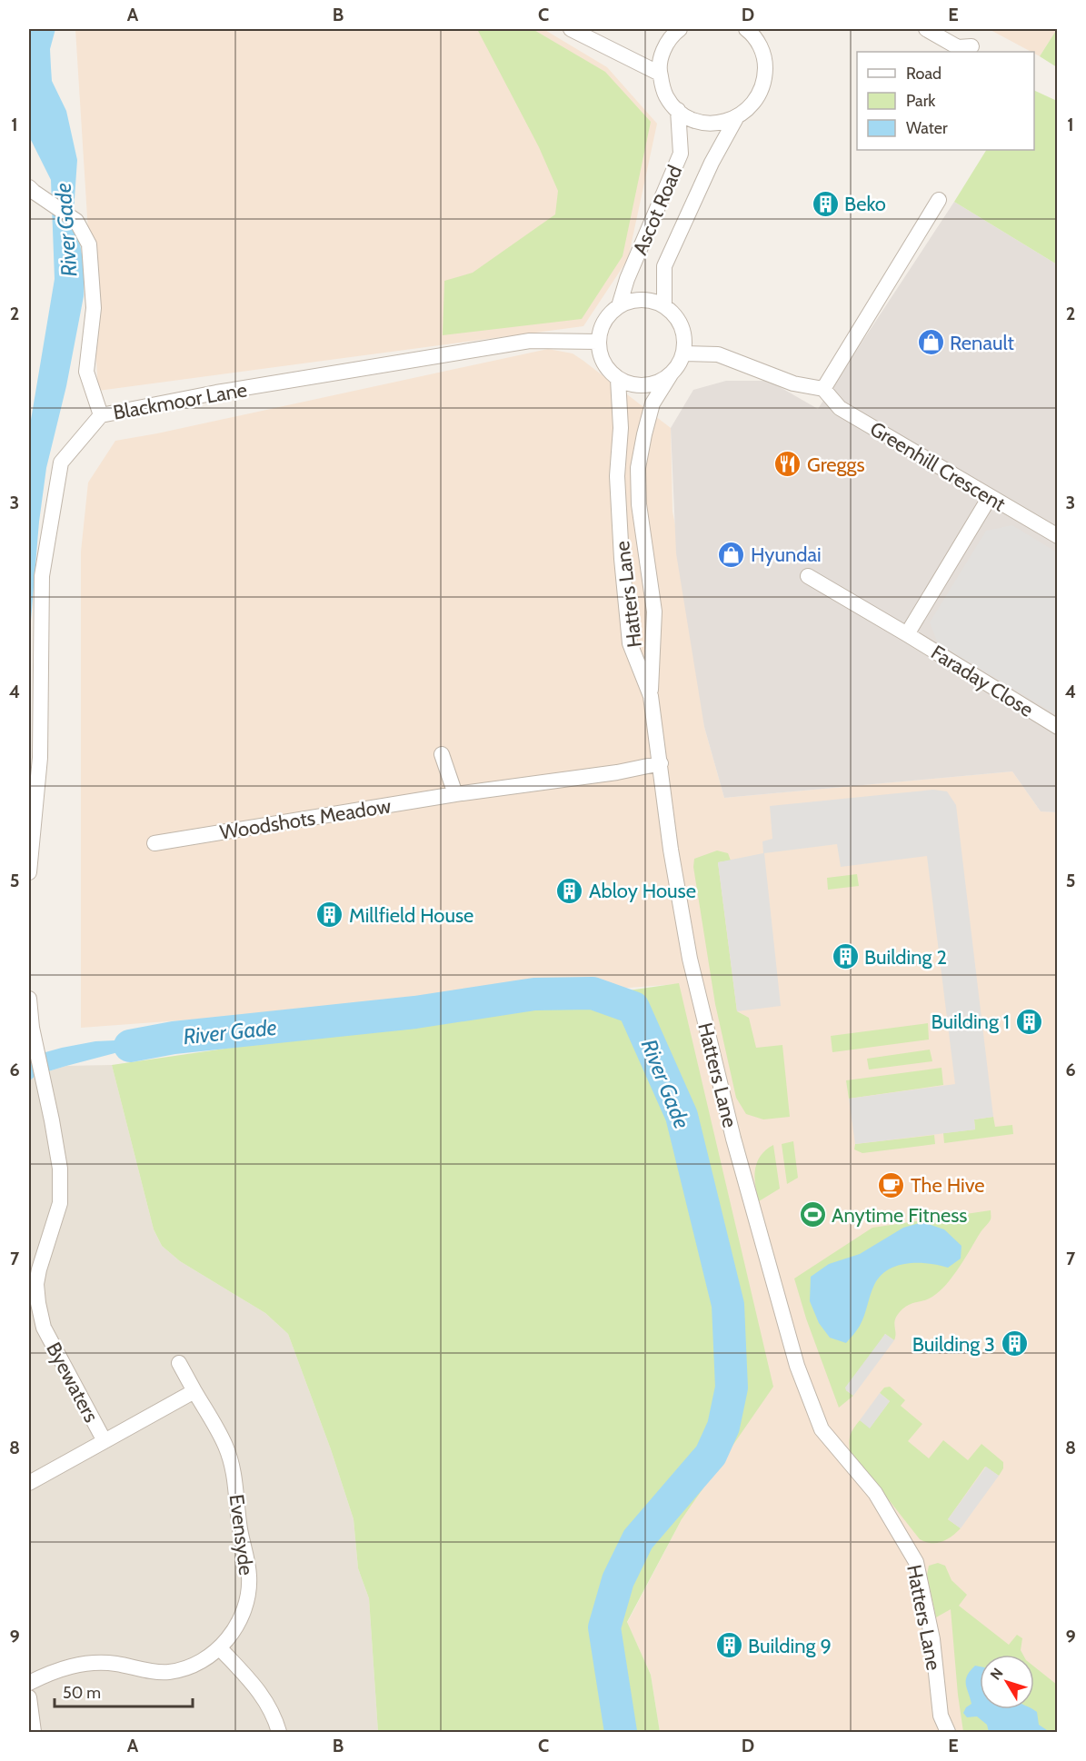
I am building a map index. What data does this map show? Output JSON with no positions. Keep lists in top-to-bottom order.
{
  "streets": {
    "street": [
      "Ascot Road",
      "Blackmoor Lane",
      "Greenhill Crescent",
      "Hatters Lane",
      "Faraday Close",
      "Woodshots Meadow",
      "Byewaters",
      "Evensyde"
    ]
  },
  "crossings": [
    ["Ascot Road", "Blackmoor Lane"],
    ["Ascot Road", "Hatters Lane"],
    ["Blackmoor Lane", "Hatters Lane"],
    ["Greenhill Crescent", "Faraday Close"],
    ["Hatters Lane", "Woodshots Meadow"]
  ],
  "water": ["River Gade"],
  "places": {
    "building": [
      "Beko",
      "Abloy House",
      "Millfield House",
      "Building 2",
      "Building 1",
      "Building 3",
      "Building 9"
    ],
    "shop": ["Renault", "Hyundai"],
    "restaurant": ["Greggs"],
    "cafe": ["The Hive"],
    "sports": ["Anytime Fitness"]
  },
  "legend": ["Road", "Park", "Water"],
  "scale_bar": "50 m",
  "north": "top left",
  "grid": {
    "columns": [
      "A",
      "B",
      "C",
      "D",
      "E"
    ],
    "rows": [
      "1",
      "2",
      "3",
      "4",
      "5",
      "6",
      "7",
      "8",
      "9"
    ]
  }
}
